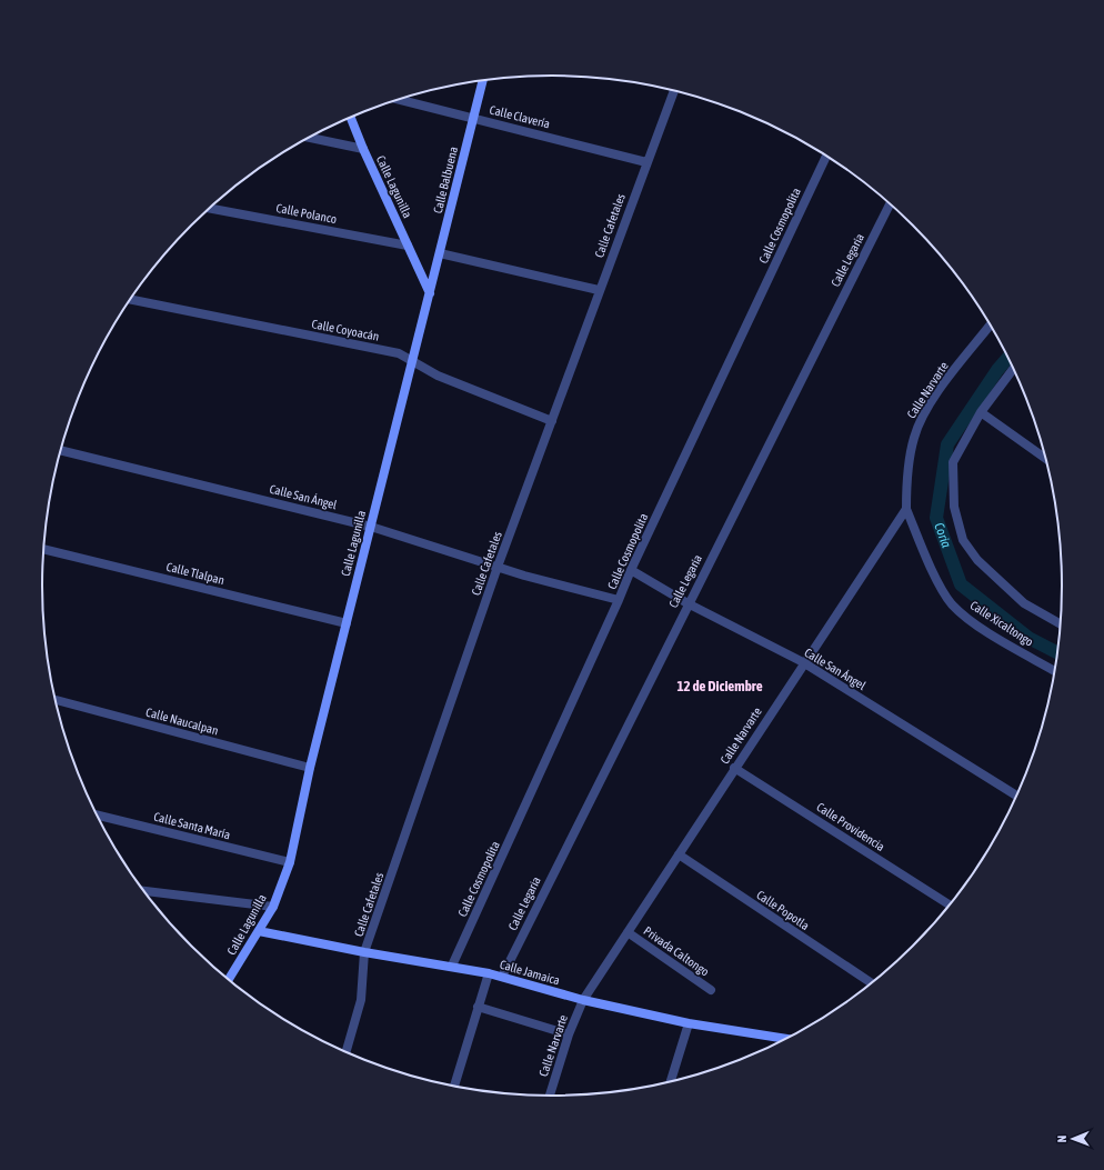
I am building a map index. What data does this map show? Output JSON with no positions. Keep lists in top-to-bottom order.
{
  "streets": {
    "street": [
      "Calle Clavería",
      "Calle Balbuena",
      "Calle Lagunilla",
      "Calle Polanco",
      "Calle Cafetales",
      "Calle Cosmopolita",
      "Calle Legaria",
      "Calle Coyoacán",
      "Calle Narvarte",
      "Calle San Ángel",
      "Calle Tlalpan",
      "Calle Xicaltongo",
      "Calle Naucalpan",
      "Calle Santa María",
      "Calle Providencia",
      "Calle Popotla",
      "Privada Caltongo",
      "Calle Jamaica"
    ]
  },
  "crossings": [
    ["Calle Clavería", "Calle Balbuena"],
    ["Calle Clavería", "Calle Cafetales"],
    ["Calle Balbuena", "Calle Lagunilla"],
    ["Calle Lagunilla", "Calle Polanco"],
    ["Calle Lagunilla", "Calle Coyoacán"],
    ["Calle Lagunilla", "Calle San Ángel"],
    ["Calle Lagunilla", "Calle Tlalpan"],
    ["Calle Lagunilla", "Calle Naucalpan"],
    ["Calle Lagunilla", "Calle Santa María"],
    ["Calle Lagunilla", "Calle Jamaica"],
    ["Calle Cafetales", "Calle Coyoacán"],
    ["Calle Cafetales", "Calle San Ángel"],
    ["Calle Cafetales", "Calle Jamaica"],
    ["Calle Cosmopolita", "Calle San Ángel"],
    ["Calle Cosmopolita", "Calle Jamaica"],
    ["Calle Legaria", "Calle San Ángel"],
    ["Calle Legaria", "Calle Jamaica"],
    ["Calle Narvarte", "Calle San Ángel"],
    ["Calle Narvarte", "Calle Xicaltongo"],
    ["Calle Narvarte", "Calle Providencia"],
    ["Calle Narvarte", "Calle Popotla"],
    ["Calle Narvarte", "Privada Caltongo"],
    ["Calle Narvarte", "Calle Jamaica"]
  ],
  "districts": ["12 de Diciembre"],
  "water": ["Coria"],
  "north": "left"
}
